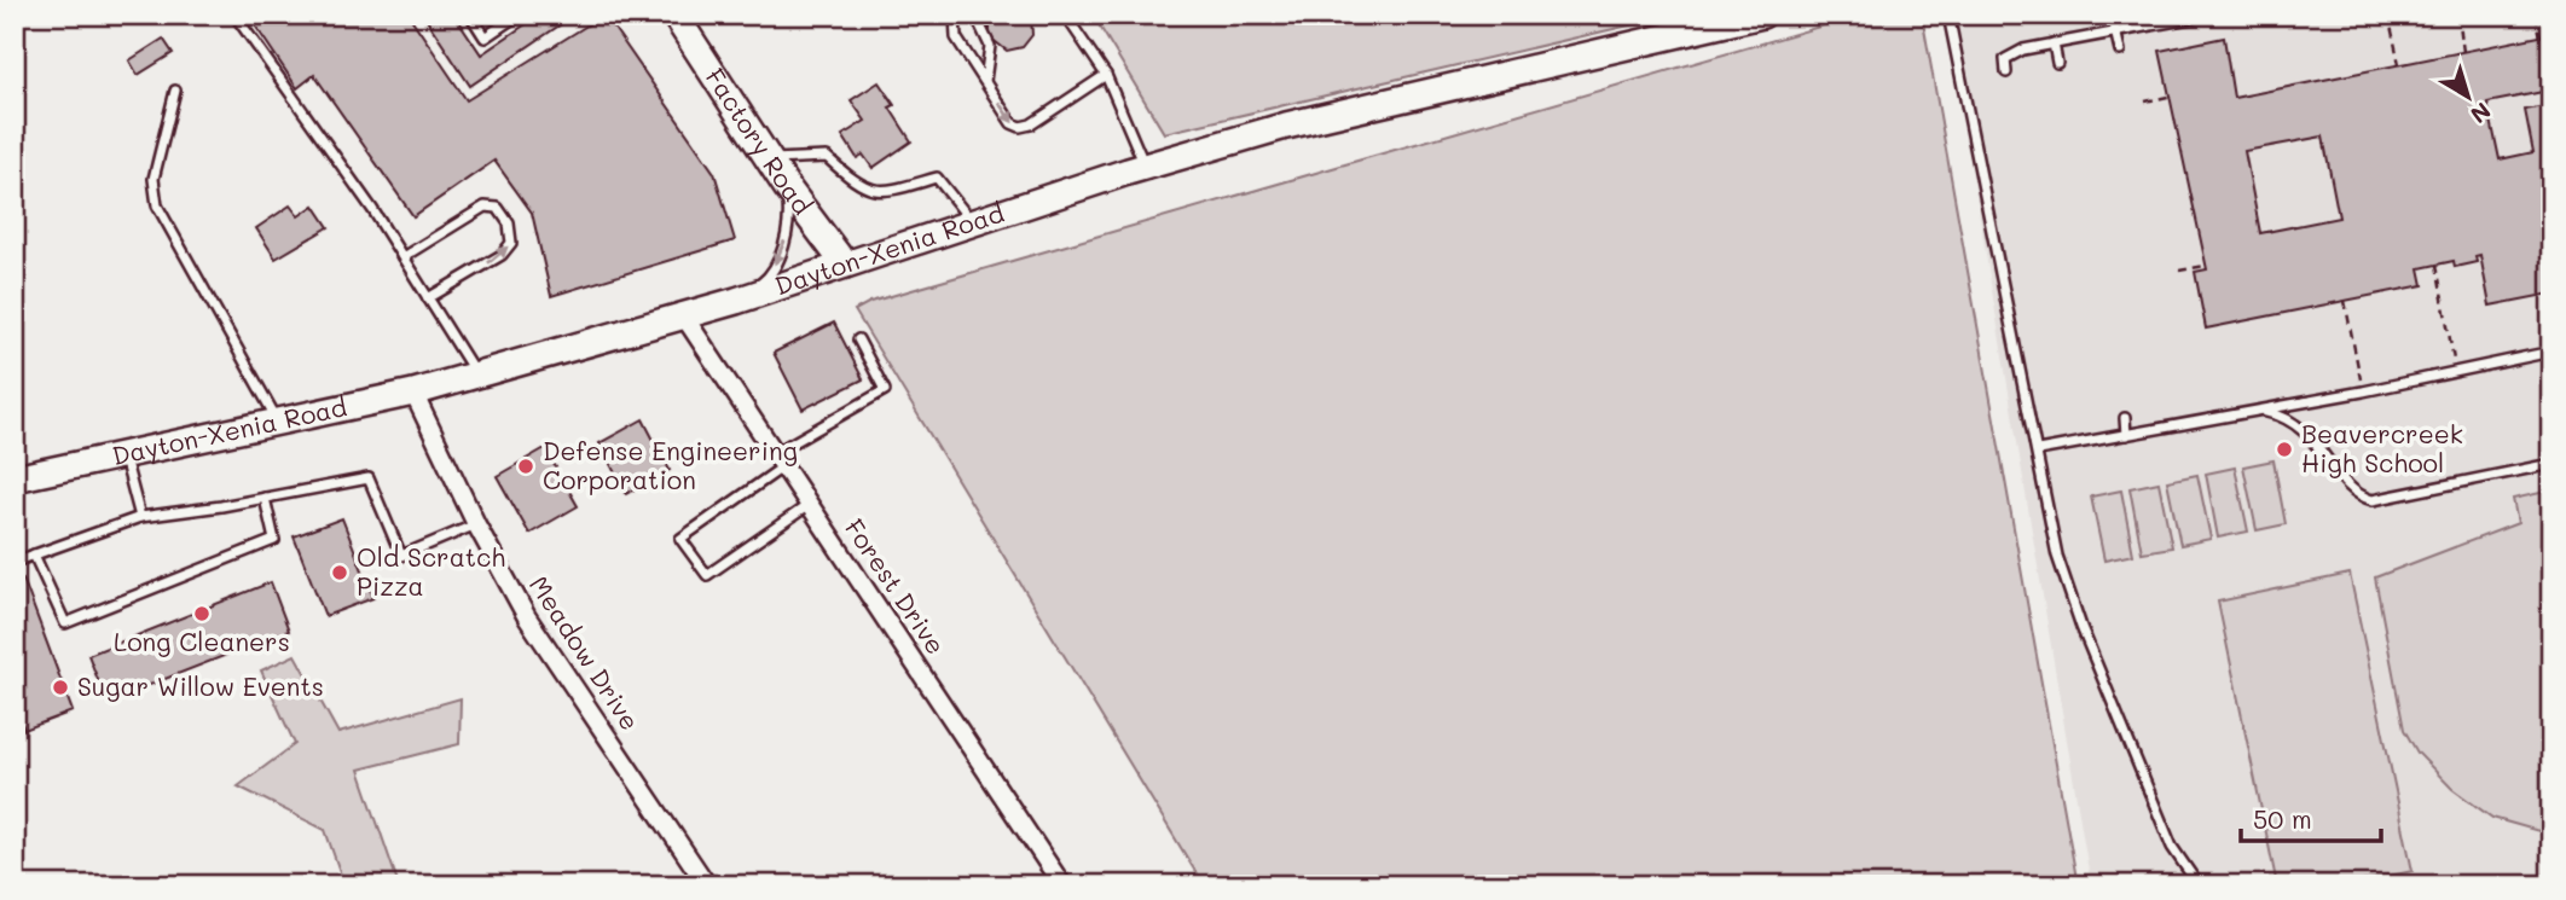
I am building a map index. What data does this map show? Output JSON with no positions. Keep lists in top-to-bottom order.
{
  "streets": {
    "main road": ["Factory Road", "Dayton-Xenia Road"],
    "street": ["Forest Drive", "Meadow Drive"]
  },
  "crossings": [
    ["Factory Road", "Dayton-Xenia Road"],
    ["Dayton-Xenia Road", "Forest Drive"],
    ["Dayton-Xenia Road", "Meadow Drive"]
  ],
  "places": [
    "Beavercreek High School",
    "Defense Engineering Corporation",
    "Old Scratch Pizza",
    "Long Cleaners",
    "Sugar Willow Events"
  ],
  "scale_bar": "50 m",
  "north": "bottom right"
}
